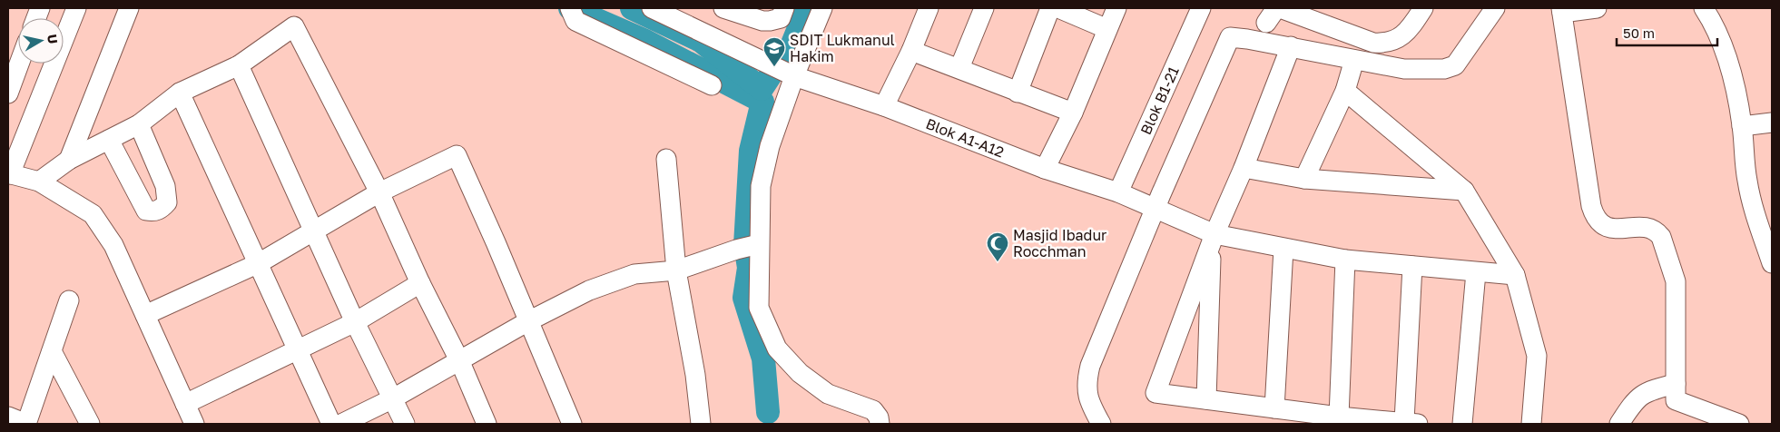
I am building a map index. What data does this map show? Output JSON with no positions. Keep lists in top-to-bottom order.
{
  "streets": {
    "street": ["Blok B1-21", "Blok A1-A12"]
  },
  "crossings": [
    ["Blok B1-21", "Blok A1-A12"]
  ],
  "places": {
    "school or university": ["SDIT Lukmanul Hakim"],
    "mosque": ["Masjid Ibadur Rocchman"]
  },
  "scale_bar": "50 m",
  "north": "right"
}
